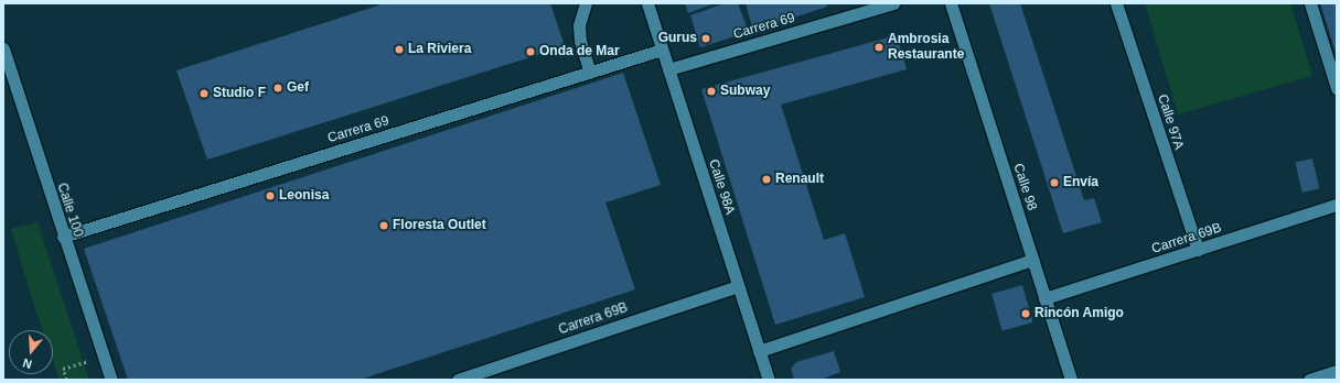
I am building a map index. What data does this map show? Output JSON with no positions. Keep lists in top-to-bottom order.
{
  "streets": {
    "street": [
      "Carrera 69",
      "Calle 97A",
      "Calle 98A",
      "Calle 98",
      "Calle 100",
      "Carrera 69B"
    ]
  },
  "crossings": [
    ["Carrera 69", "Calle 98A"],
    ["Carrera 69", "Calle 100"],
    ["Calle 97A", "Carrera 69B"],
    ["Calle 98A", "Carrera 69B"],
    ["Calle 98", "Carrera 69B"]
  ],
  "places": [
    "Gurus",
    "Ambrosia Restaurante",
    "La Riviera",
    "Onda de Mar",
    "Gef",
    "Subway",
    "Studio F",
    "Renault",
    "Envía",
    "Leonisa",
    "Floresta Outlet",
    "Rincón Amigo"
  ],
  "north": "bottom"
}
